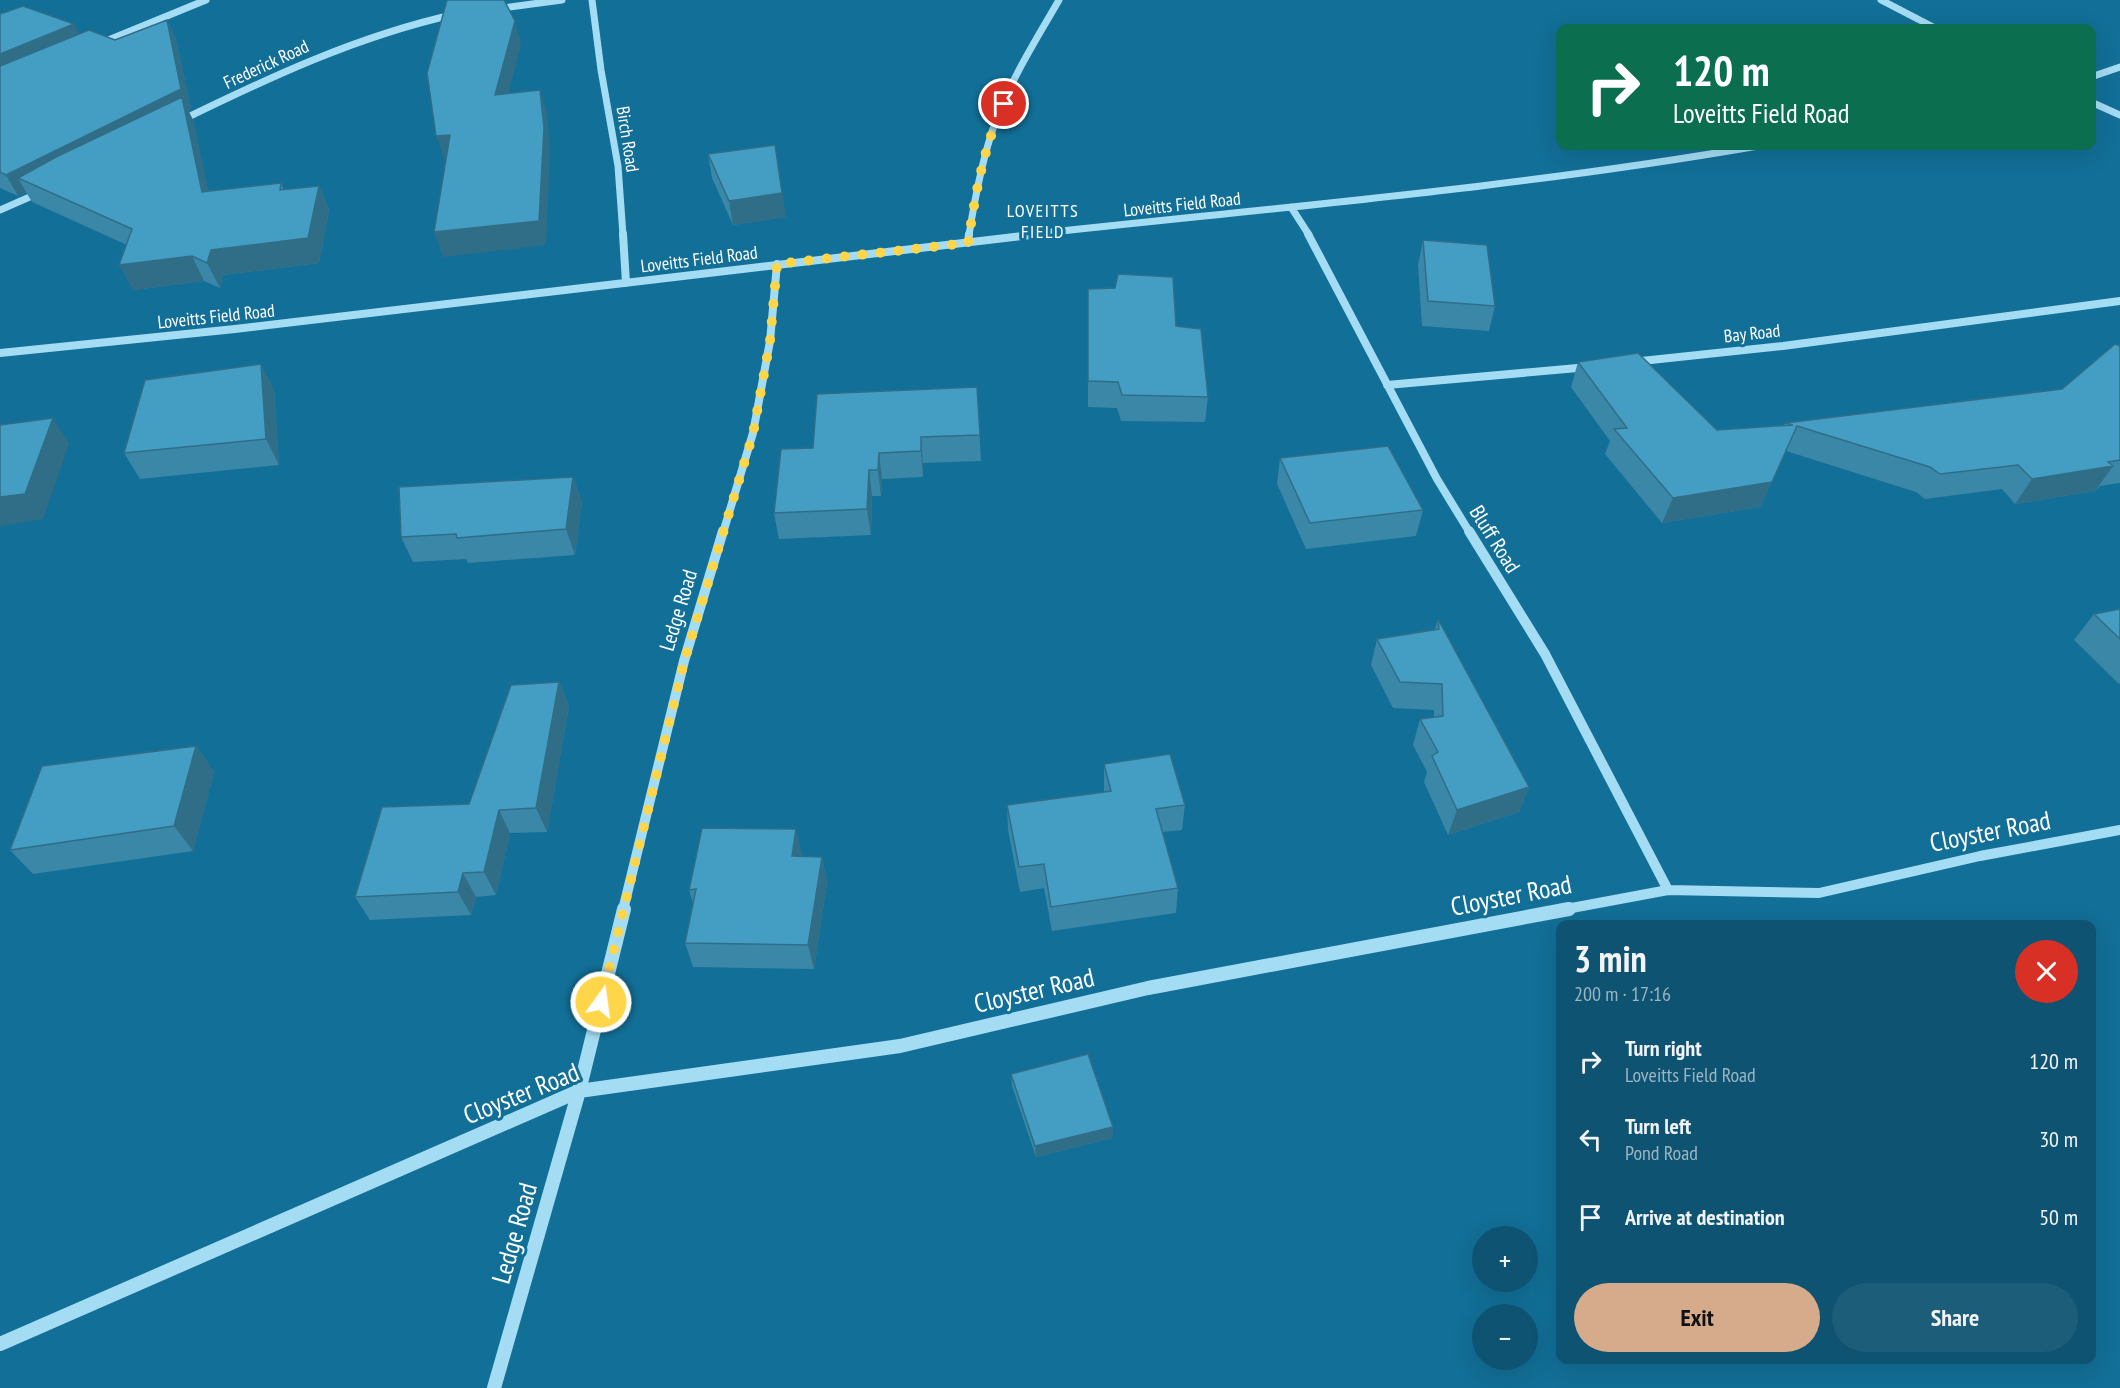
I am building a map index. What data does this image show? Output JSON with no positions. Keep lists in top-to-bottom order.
{
  "streets": {
    "street": [
      "Frederick Road",
      "Birch Road",
      "Loveitts Field Road",
      "Bay Road",
      "Bluff Road",
      "Ledge Road",
      "Cloyster Road"
    ]
  },
  "crossings": [
    ["Birch Road", "Loveitts Field Road"],
    ["Loveitts Field Road", "Bluff Road"],
    ["Loveitts Field Road", "Ledge Road"],
    ["Bluff Road", "Cloyster Road"],
    ["Ledge Road", "Cloyster Road"]
  ],
  "districts": ["LOVEITTS FIELD"],
  "page": {
    "turn": ["120 m", "Loveitts Field Road"],
    "heading": ["3 min", "200 m · 17:16"],
    "list": [
      {
        "name": "Turn right",
        "note": "Loveitts Field Road",
        "value": "120 m"
      },
      {
        "name": "Turn left",
        "note": "Pond Road",
        "value": "30 m"
      },
      {
        "name": "Arrive at destination",
        "value": "50 m"
      }
    ],
    "map_buttons": ["+", "−"],
    "buttons": ["Exit", "Share"]
  }
}
